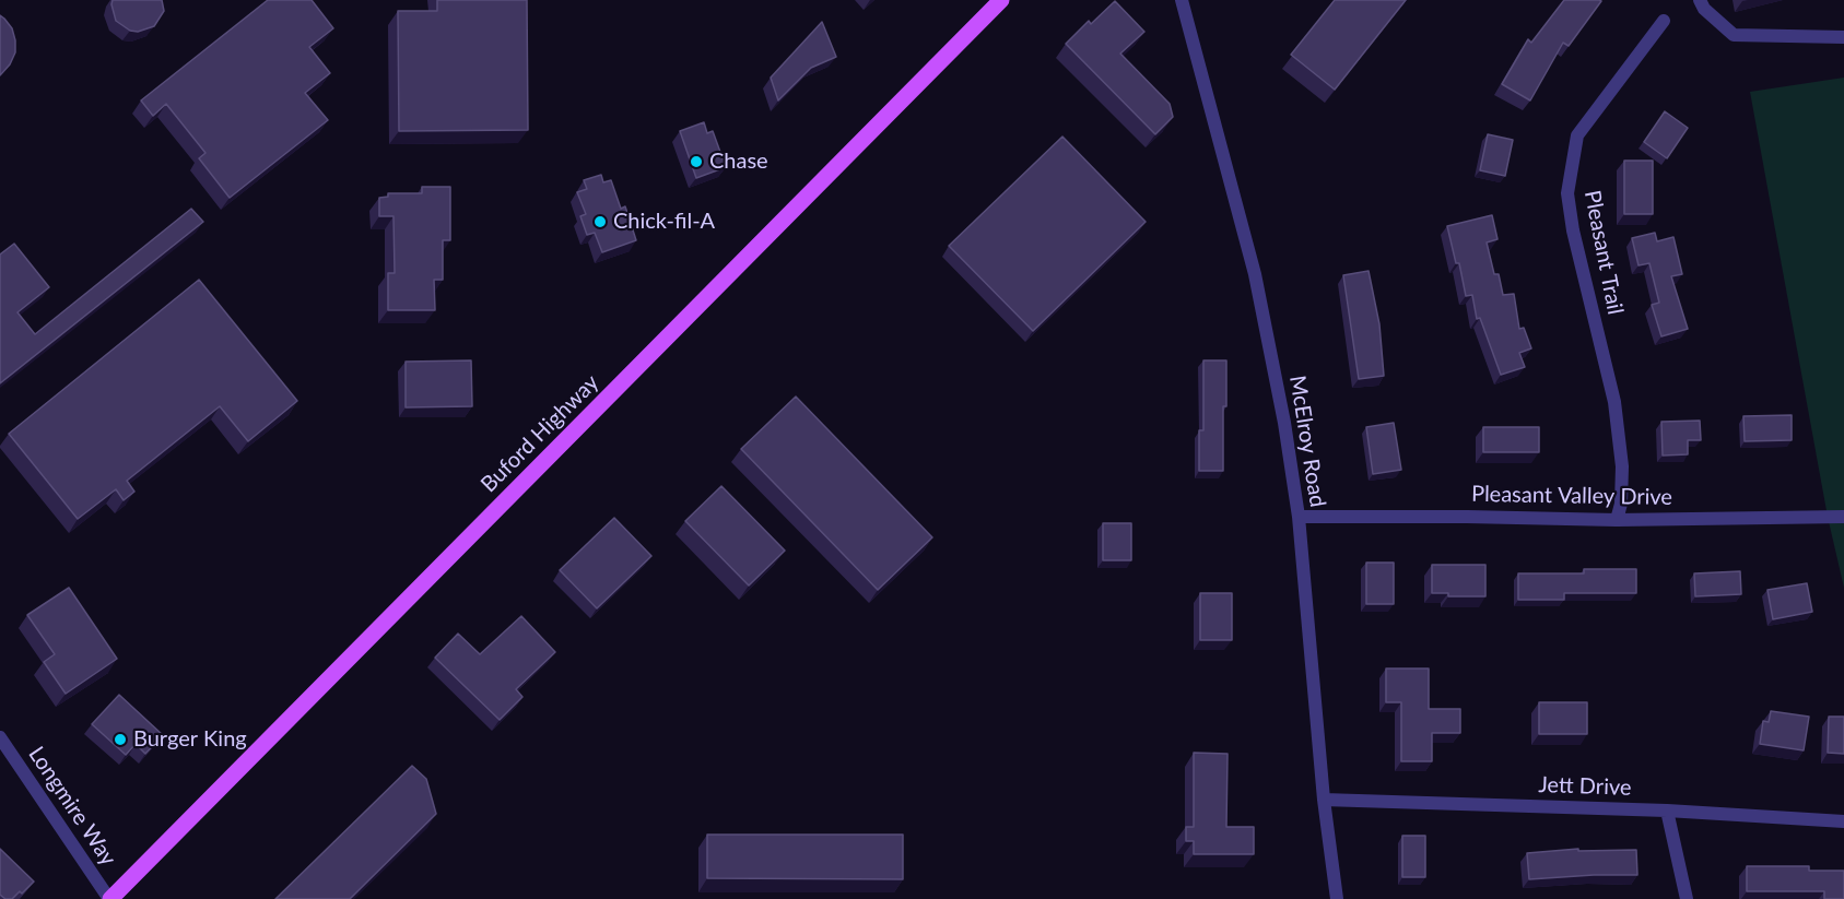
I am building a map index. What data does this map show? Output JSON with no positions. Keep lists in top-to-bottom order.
{
  "streets": {
    "main road": ["Buford Highway"],
    "street": [
      "Pleasant Trail",
      "McElroy Road",
      "Pleasant Valley Drive",
      "Jett Drive",
      "Longmire Way"
    ]
  },
  "crossings": [
    ["Pleasant Trail", "Pleasant Valley Drive"],
    ["Buford Highway", "Longmire Way"],
    ["McElroy Road", "Pleasant Valley Drive"],
    ["McElroy Road", "Jett Drive"]
  ],
  "places": ["Chase", "Chick-fil-A", "Burger King"]
}
